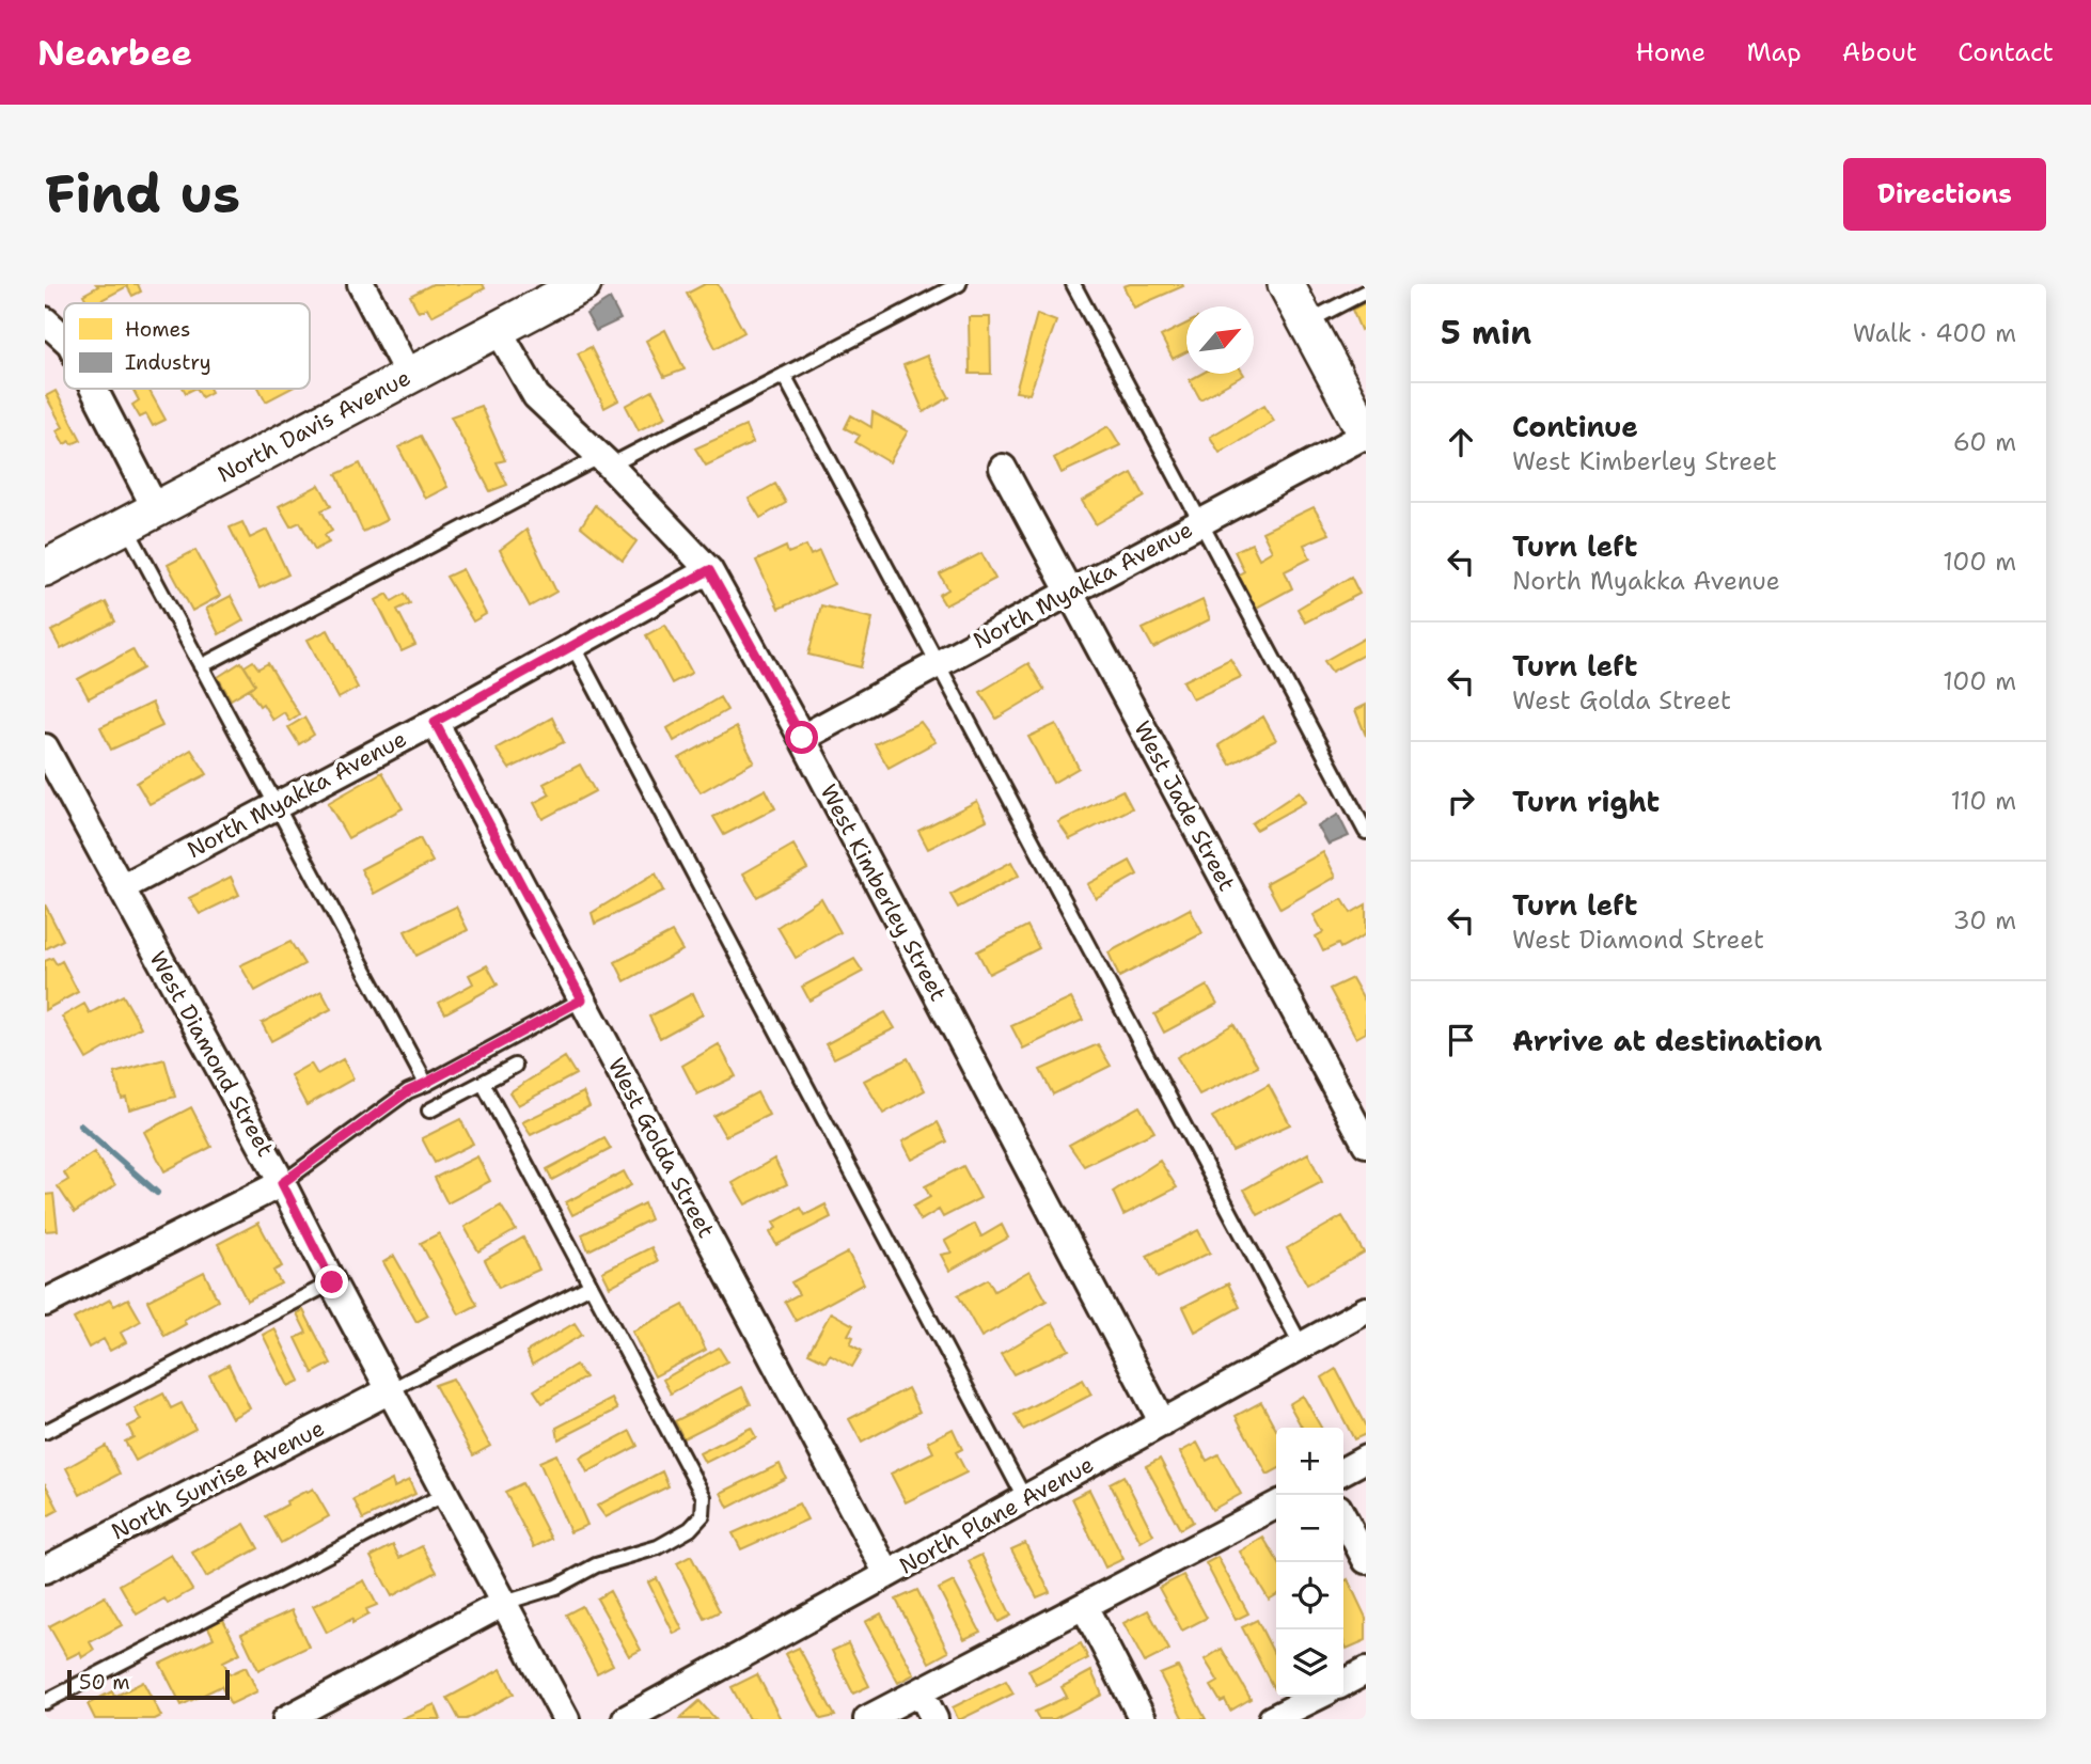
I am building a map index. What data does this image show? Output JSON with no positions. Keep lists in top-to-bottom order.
{
  "streets": {
    "street": [
      "North Davis Avenue",
      "North Myakka Avenue",
      "West Jade Street",
      "West Kimberley Street",
      "West Diamond Street",
      "West Golda Street",
      "North Sunrise Avenue",
      "North Plane Avenue"
    ]
  },
  "crossings": [
    ["North Davis Avenue", "West Kimberley Street"],
    ["North Myakka Avenue", "West Jade Street"],
    ["North Myakka Avenue", "West Kimberley Street"],
    ["North Myakka Avenue", "West Diamond Street"],
    ["North Myakka Avenue", "West Golda Street"],
    ["West Kimberley Street", "North Plane Avenue"],
    ["West Diamond Street", "North Sunrise Avenue"],
    ["West Golda Street", "North Plane Avenue"]
  ],
  "legend": ["Homes", "Industry"],
  "scale_bar": "50 m",
  "north": "top right",
  "page": {
    "header": "Nearbee",
    "nav": [
      "Home",
      "Map",
      "About",
      "Contact"
    ],
    "buttons": "Directions",
    "title": "Find us",
    "heading": ["5 min", "Walk · 400 m"],
    "list": [
      ["Continue", "West Kimberley Street", "60 m"],
      ["Turn left", "North Myakka Avenue", "100 m"],
      ["Turn left", "West Golda Street", "100 m"],
      ["Turn right", "110 m"],
      ["Turn left", "West Diamond Street", "30 m"],
      "Arrive at destination"
    ],
    "map_buttons": ["+", "−"],
    "scale": "50 m"
  }
}
